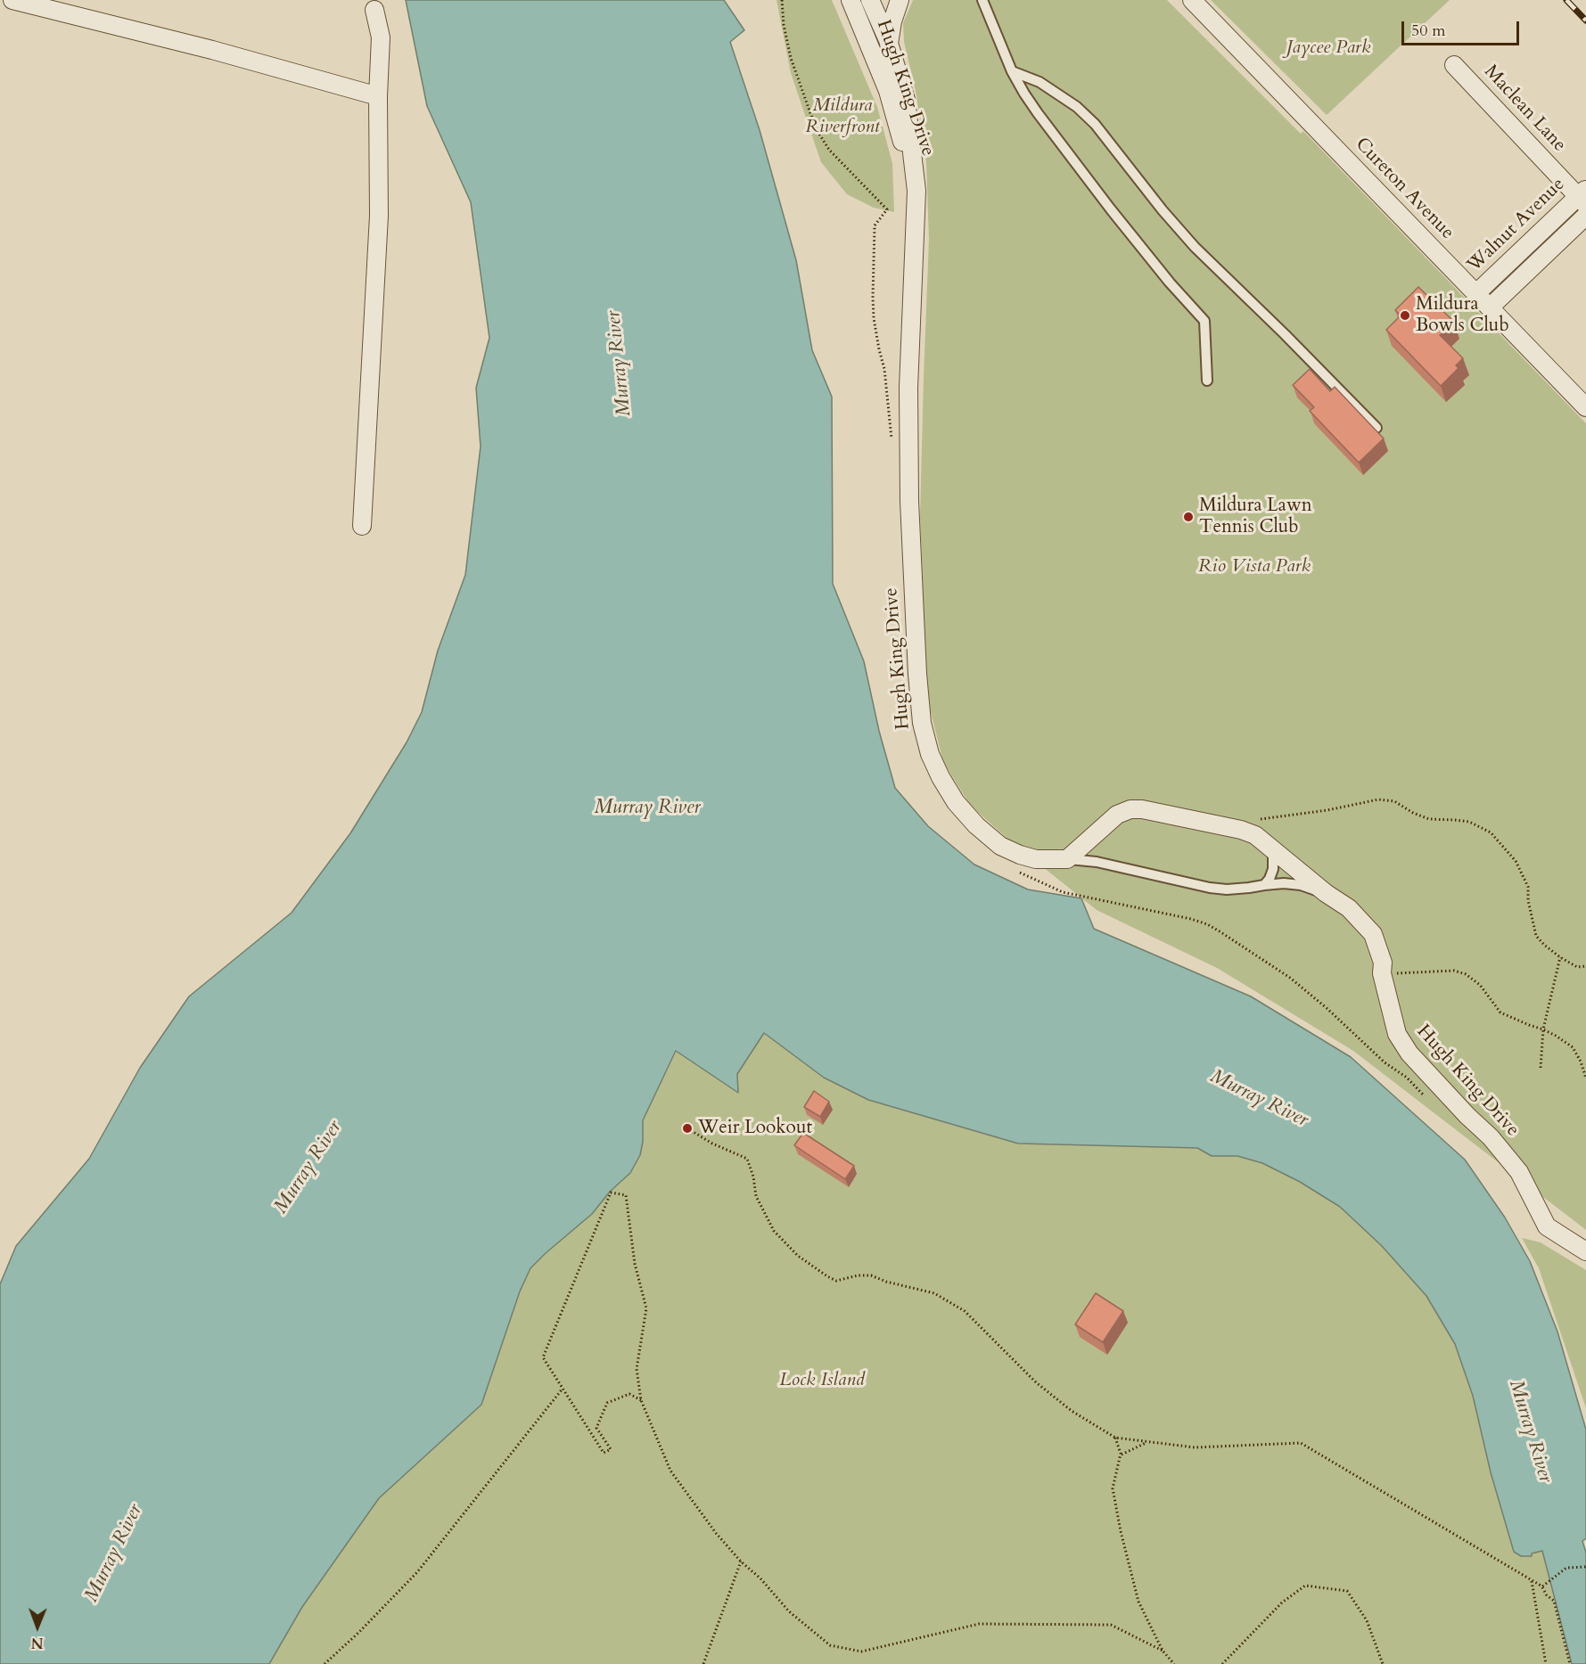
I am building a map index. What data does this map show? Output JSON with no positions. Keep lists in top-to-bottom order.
{
  "streets": {
    "street": [
      "Hugh King Drive",
      "Maclean Lane",
      "Cureton Avenue",
      "Walnut Avenue"
    ]
  },
  "crossings": [
    ["Maclean Lane", "Walnut Avenue"],
    ["Cureton Avenue", "Walnut Avenue"]
  ],
  "water": ["Murray River"],
  "parks": [
    "Jaycee Park",
    "Mildura Riverfront",
    "Rio Vista Park",
    "Lock Island"
  ],
  "places": ["Mildura Bowls Club", "Mildura Lawn Tennis Club", "Weir Lookout"],
  "scale_bar": "50 m",
  "north": "bottom"
}
